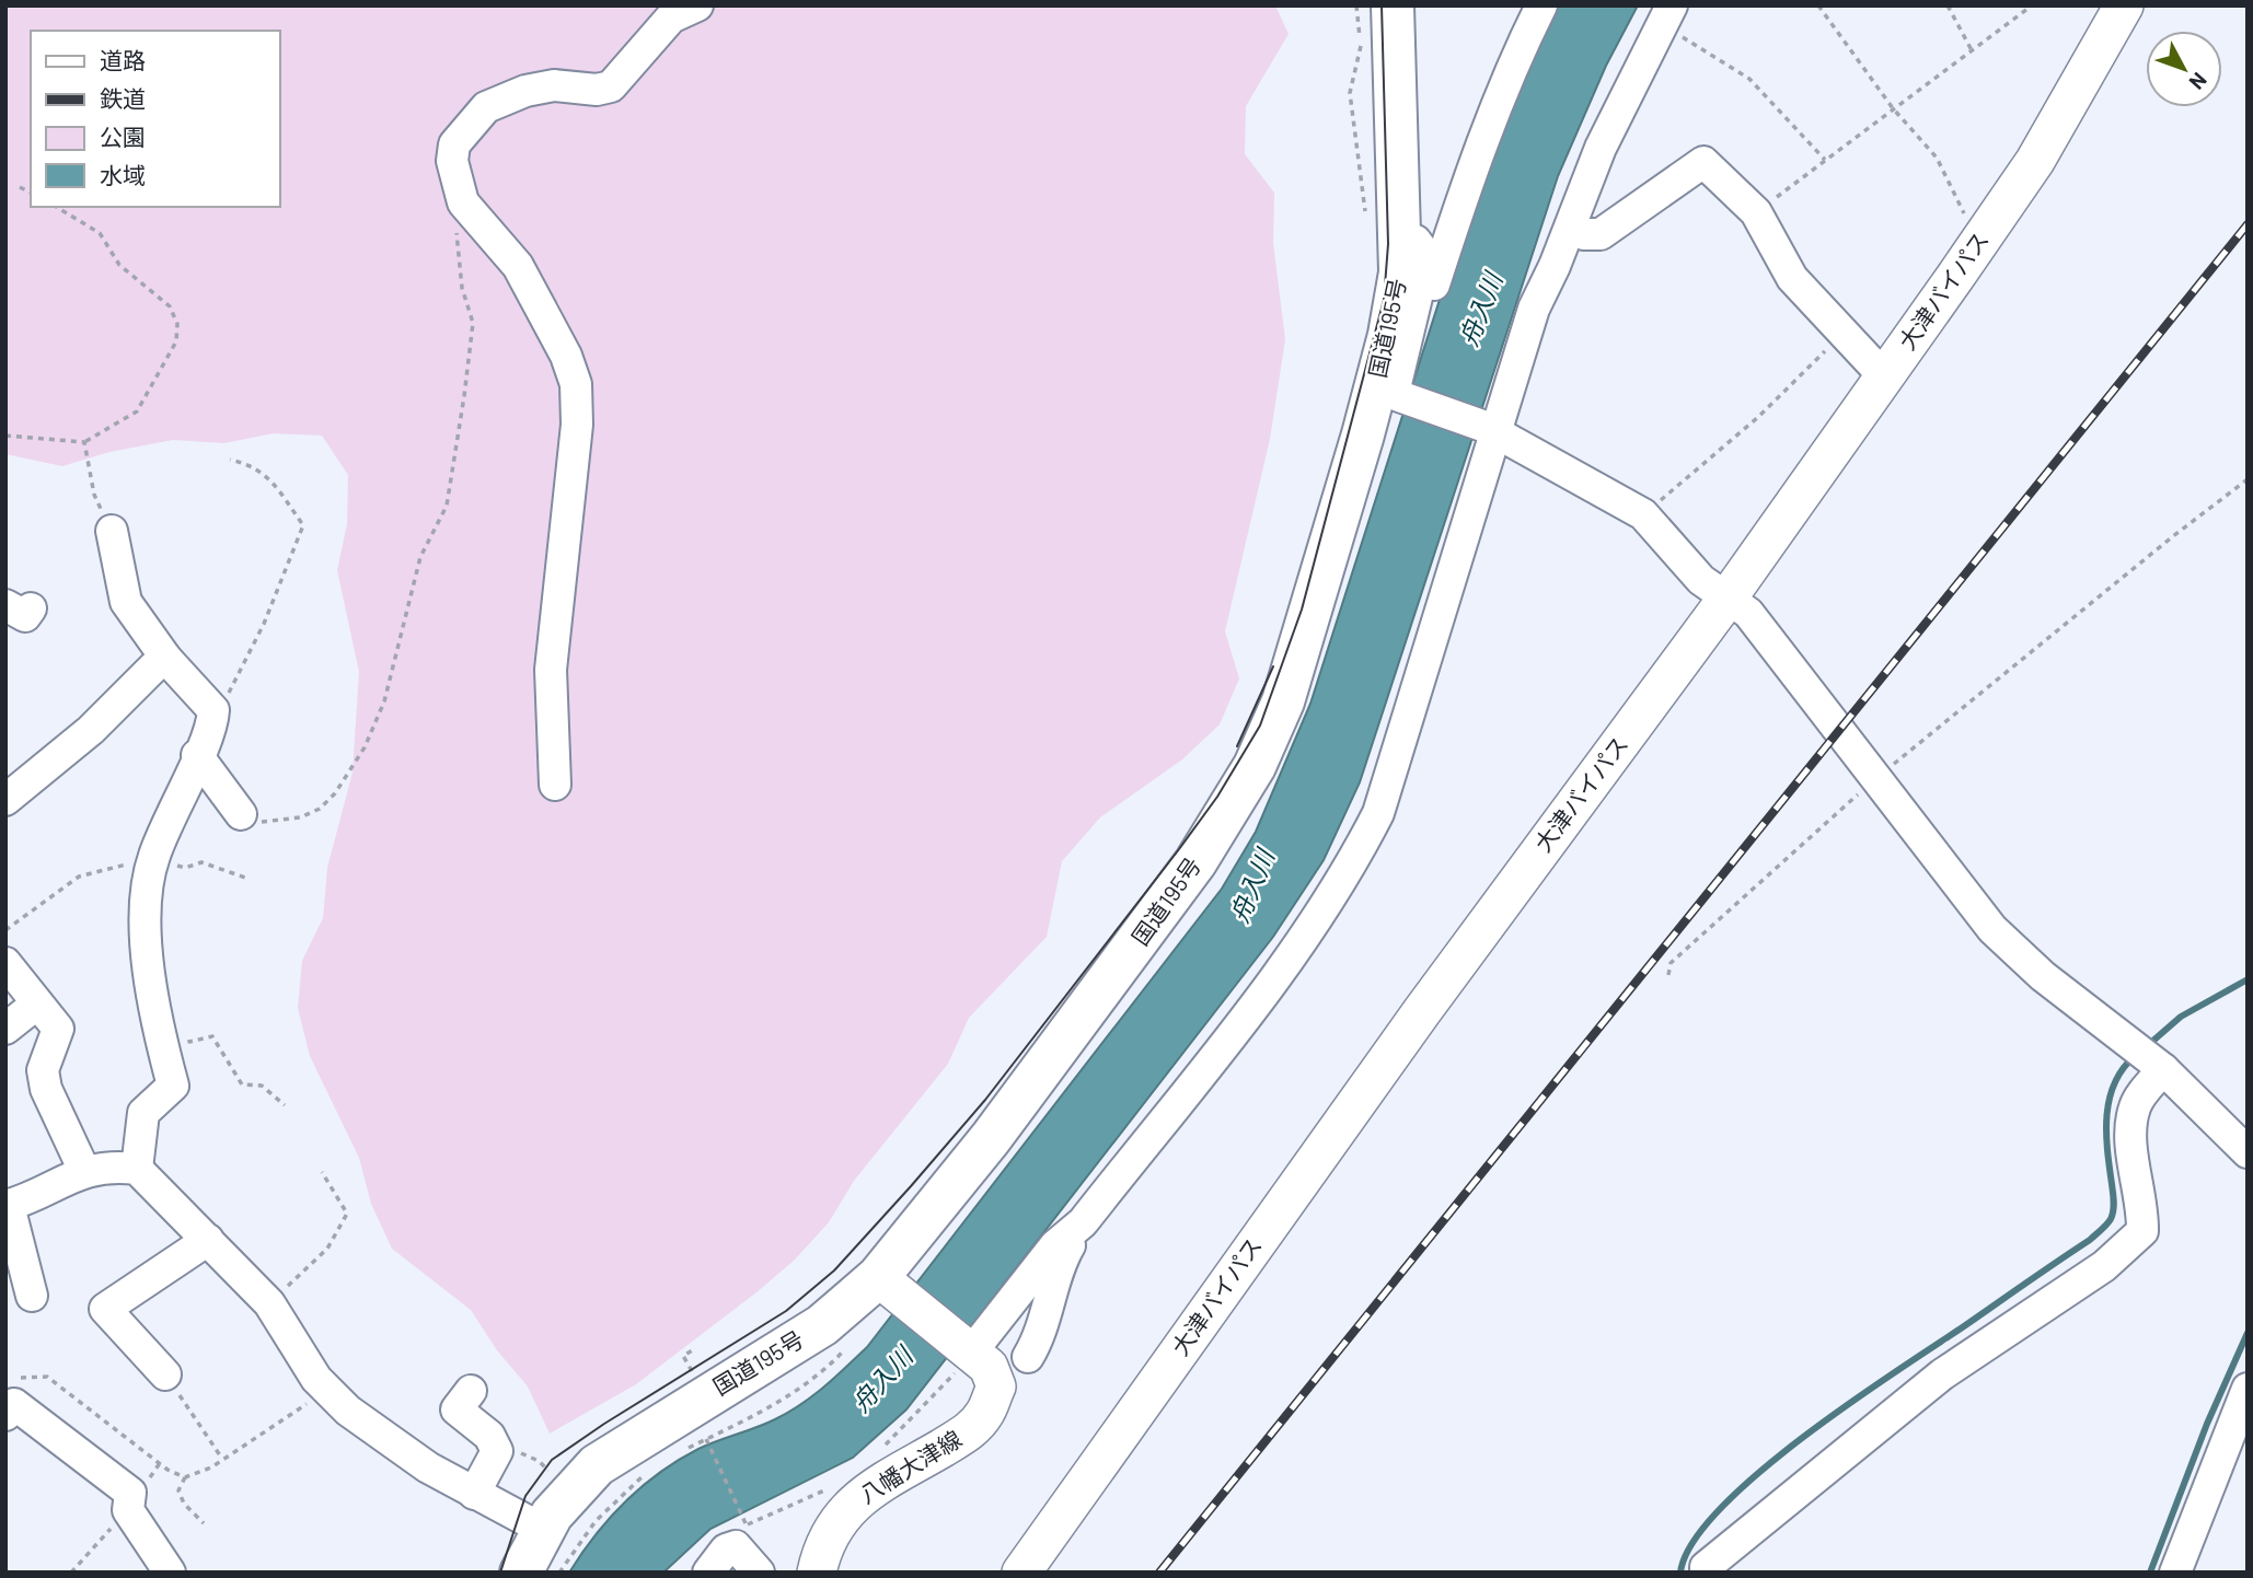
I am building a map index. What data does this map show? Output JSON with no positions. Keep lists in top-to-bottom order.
{
  "streets": {
    "highway": ["国道195号"],
    "main road": ["大津バイパス", "八幡大津線"]
  },
  "crossings": [
    ["国道195号", "八幡大津線"]
  ],
  "water": ["舟入川"],
  "legend": [
    "道路",
    "鉄道",
    "公園",
    "水域"
  ],
  "north": "bottom right"
}
